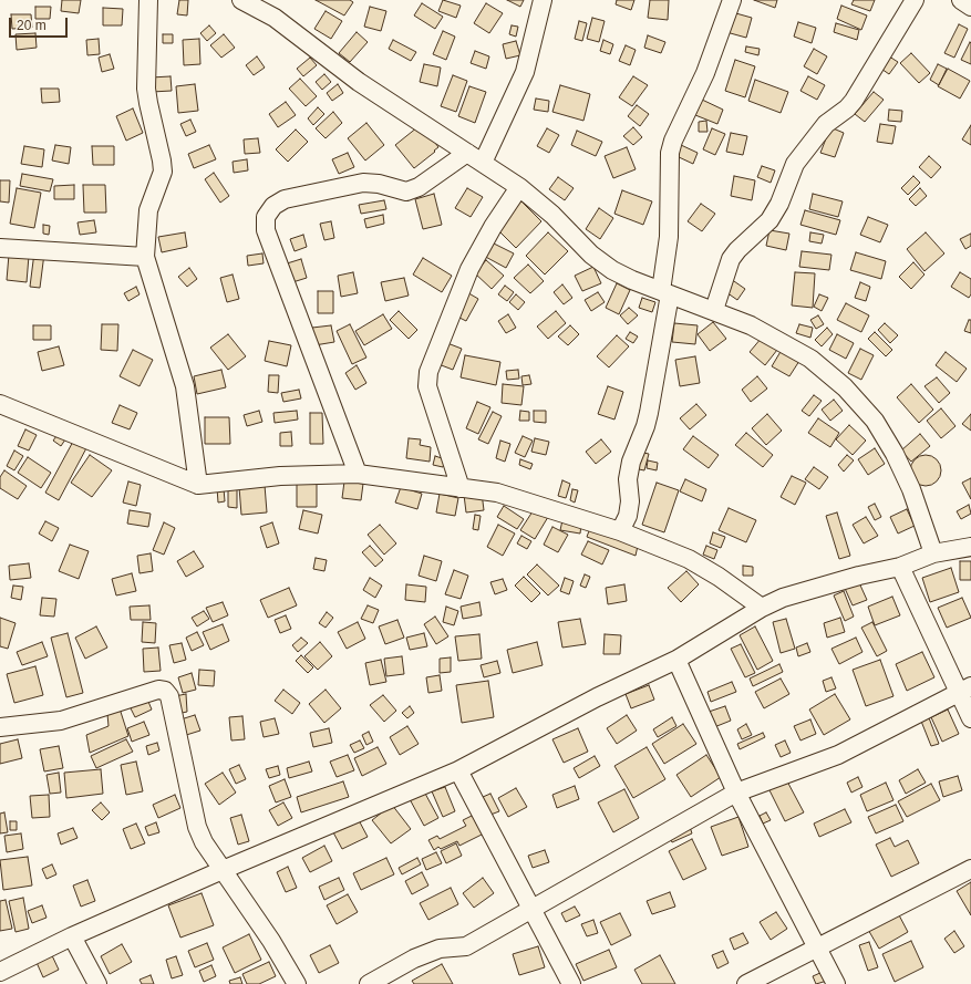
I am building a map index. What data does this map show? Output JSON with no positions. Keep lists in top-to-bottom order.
{
  "scale_bar": "20 m"
}
